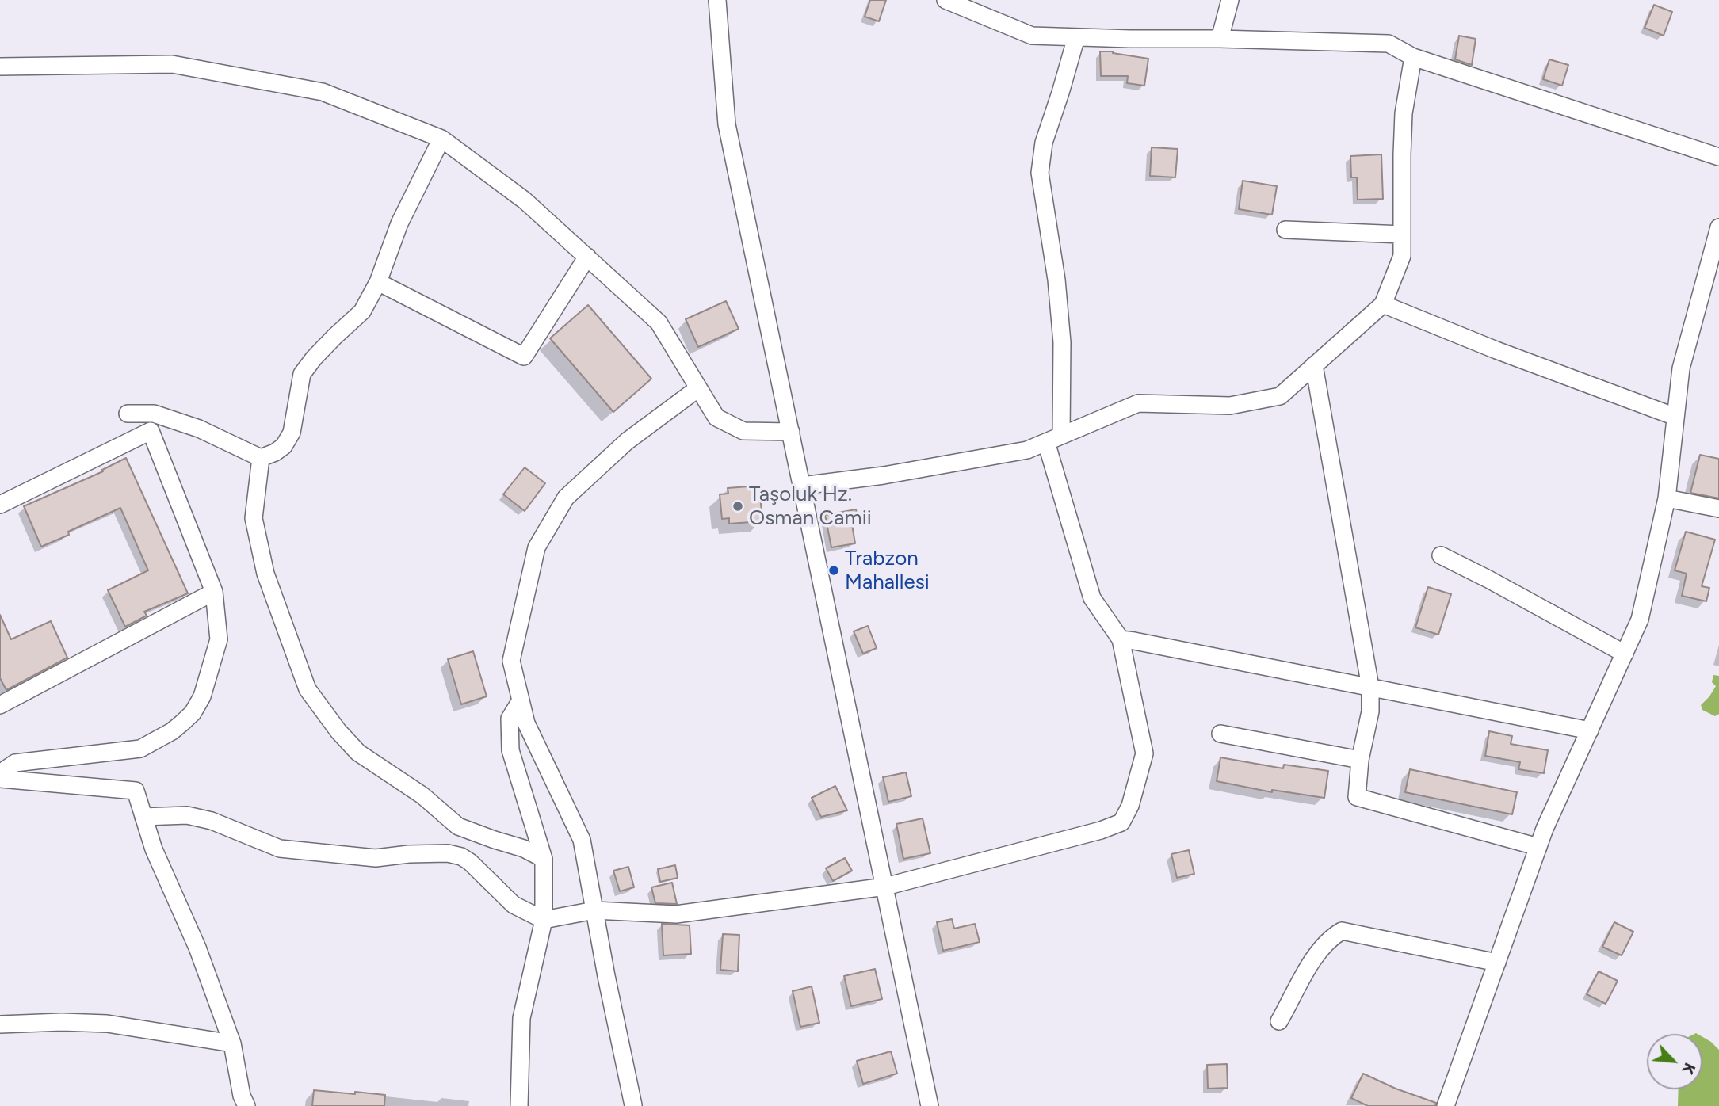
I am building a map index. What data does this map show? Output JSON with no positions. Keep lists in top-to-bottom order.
{
  "places": ["Taşoluk Hz. Osman Camii", "Trabzon Mahallesi"],
  "north": "bottom right"
}
